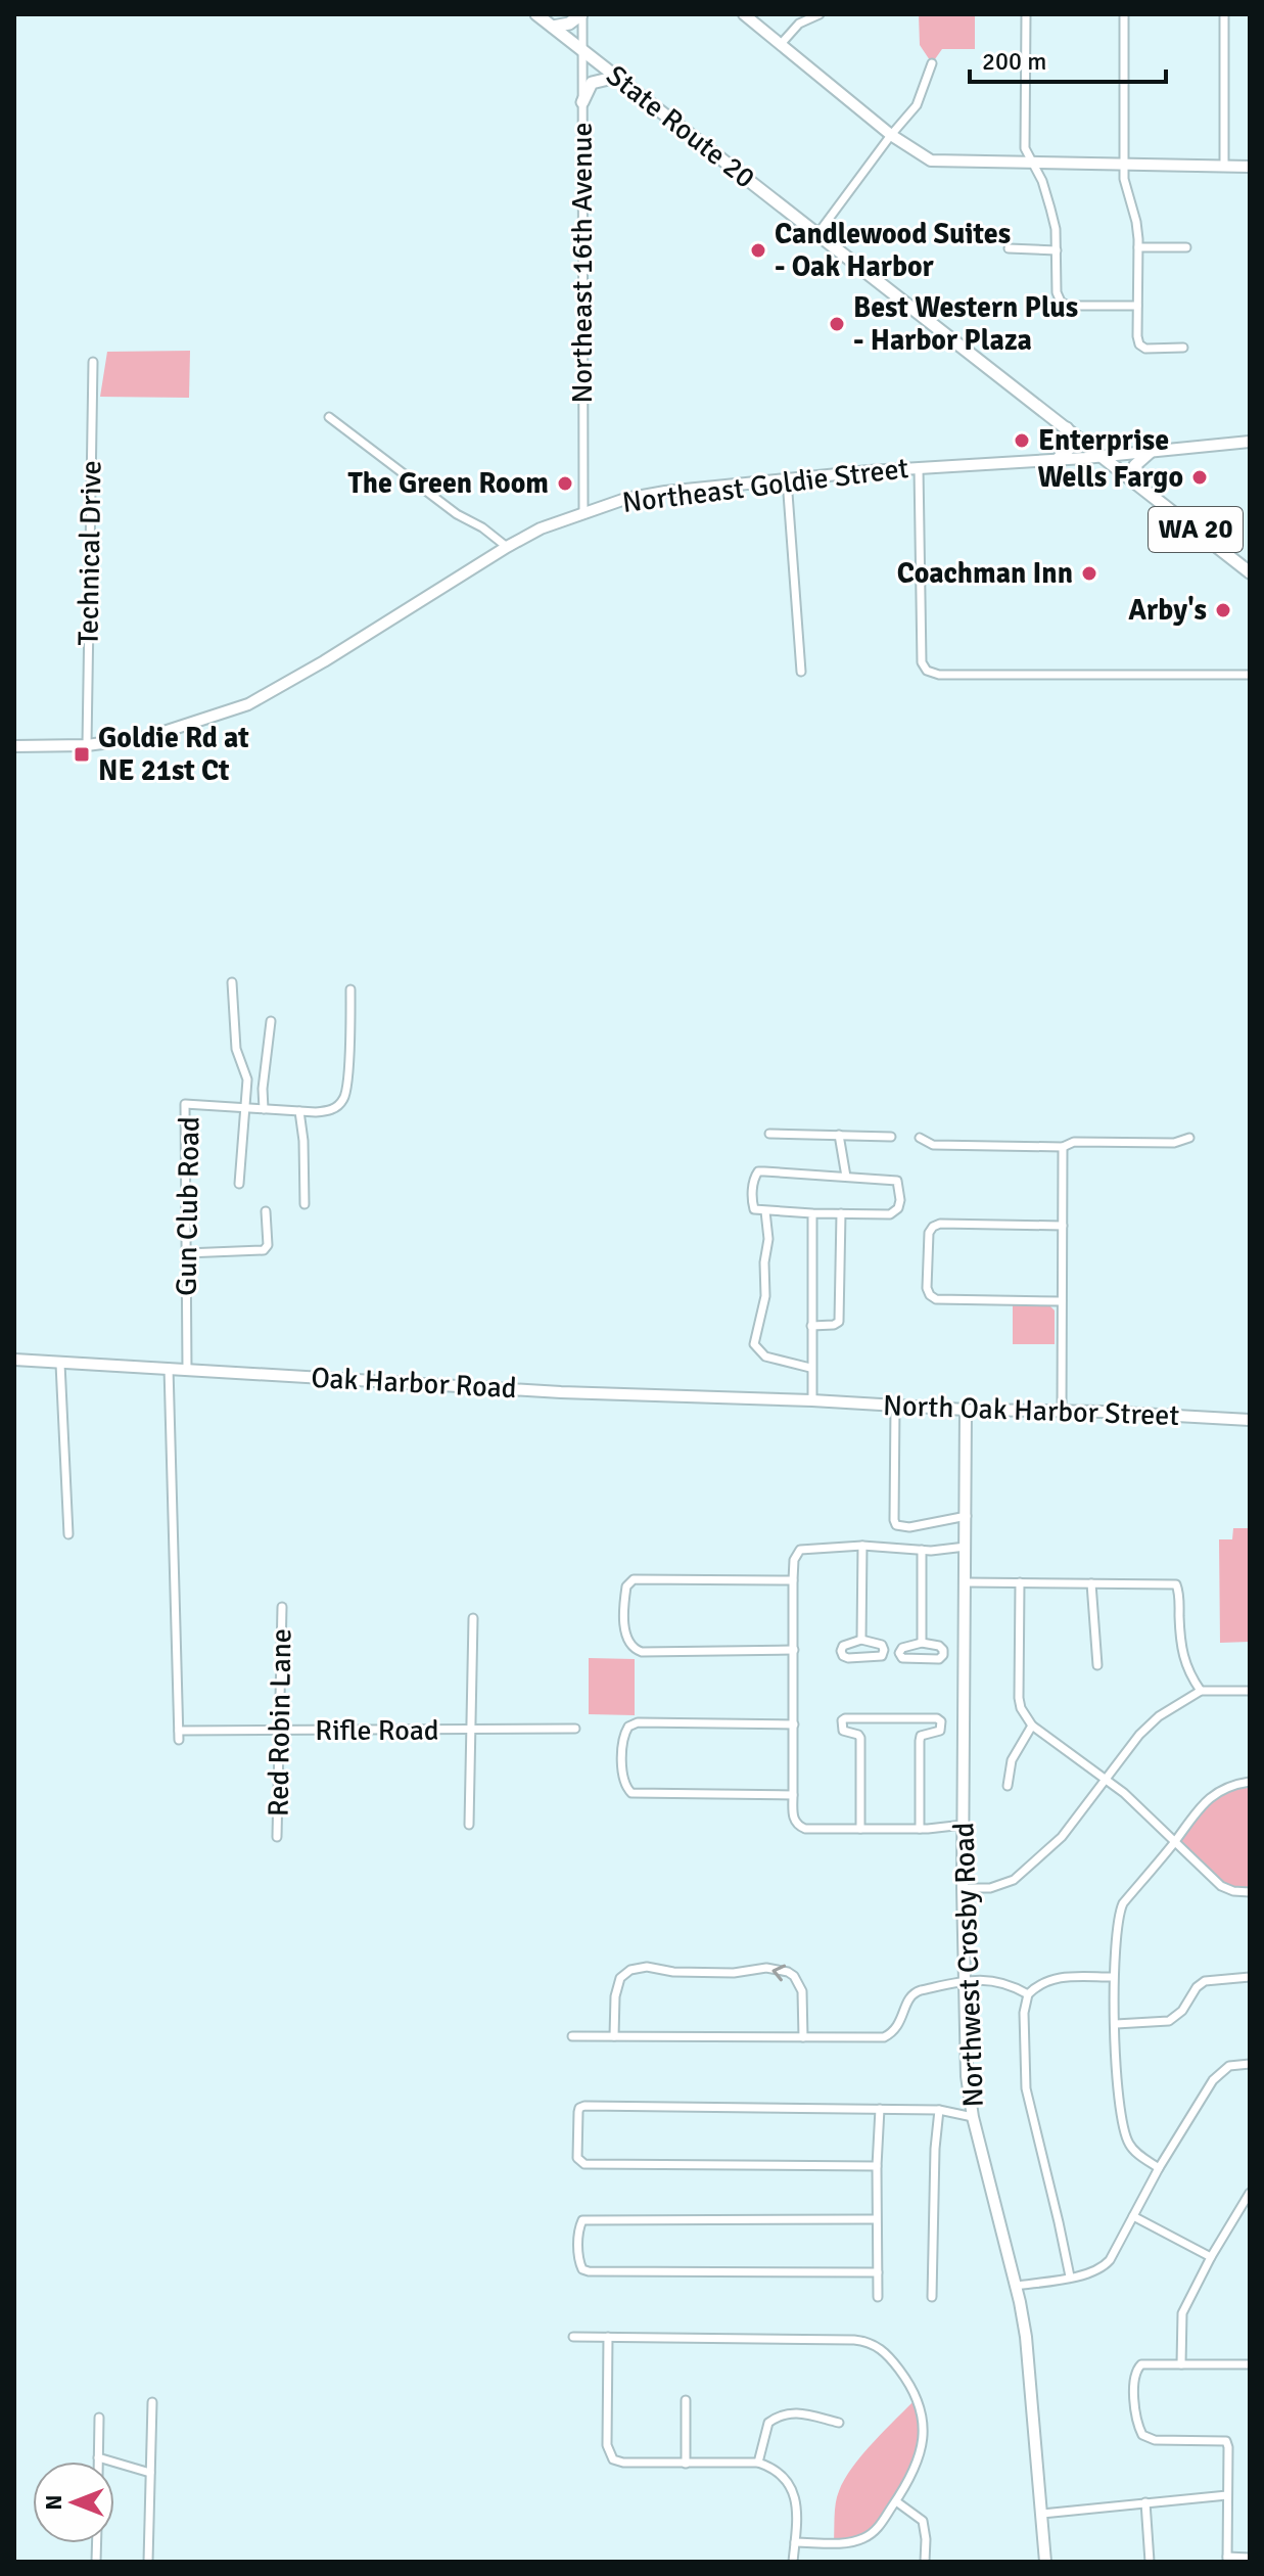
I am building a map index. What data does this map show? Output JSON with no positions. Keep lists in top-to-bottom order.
{
  "streets": {
    "main road": ["State Route 20", "WA 20"],
    "street": [
      "Northeast 16th Avenue",
      "Northeast Goldie Street",
      "Technical Drive",
      "Gun Club Road",
      "Oak Harbor Road",
      "North Oak Harbor Street",
      "Red Robin Lane",
      "Rifle Road",
      "Northwest Crosby Road"
    ]
  },
  "crossings": [
    ["State Route 20", "Northeast 16th Avenue"],
    ["State Route 20", "Northeast Goldie Street"],
    ["Northeast 16th Avenue", "Northeast Goldie Street"],
    ["Northeast Goldie Street", "Technical Drive"],
    ["Gun Club Road", "Oak Harbor Road"],
    ["Oak Harbor Road", "North Oak Harbor Street"],
    ["Oak Harbor Road", "Rifle Road"],
    ["North Oak Harbor Street", "Northwest Crosby Road"],
    ["Red Robin Lane", "Rifle Road"]
  ],
  "places": {
    "other": [
      "Candlewood Suites - Oak Harbor",
      "Best Western Plus - Harbor Plaza",
      "Enterprise",
      "Wells Fargo",
      "The Green Room",
      "Coachman Inn",
      "Arby's"
    ],
    "transit": ["Goldie Rd at NE 21st Ct"]
  },
  "scale_bar": "200 m",
  "north": "left"
}
